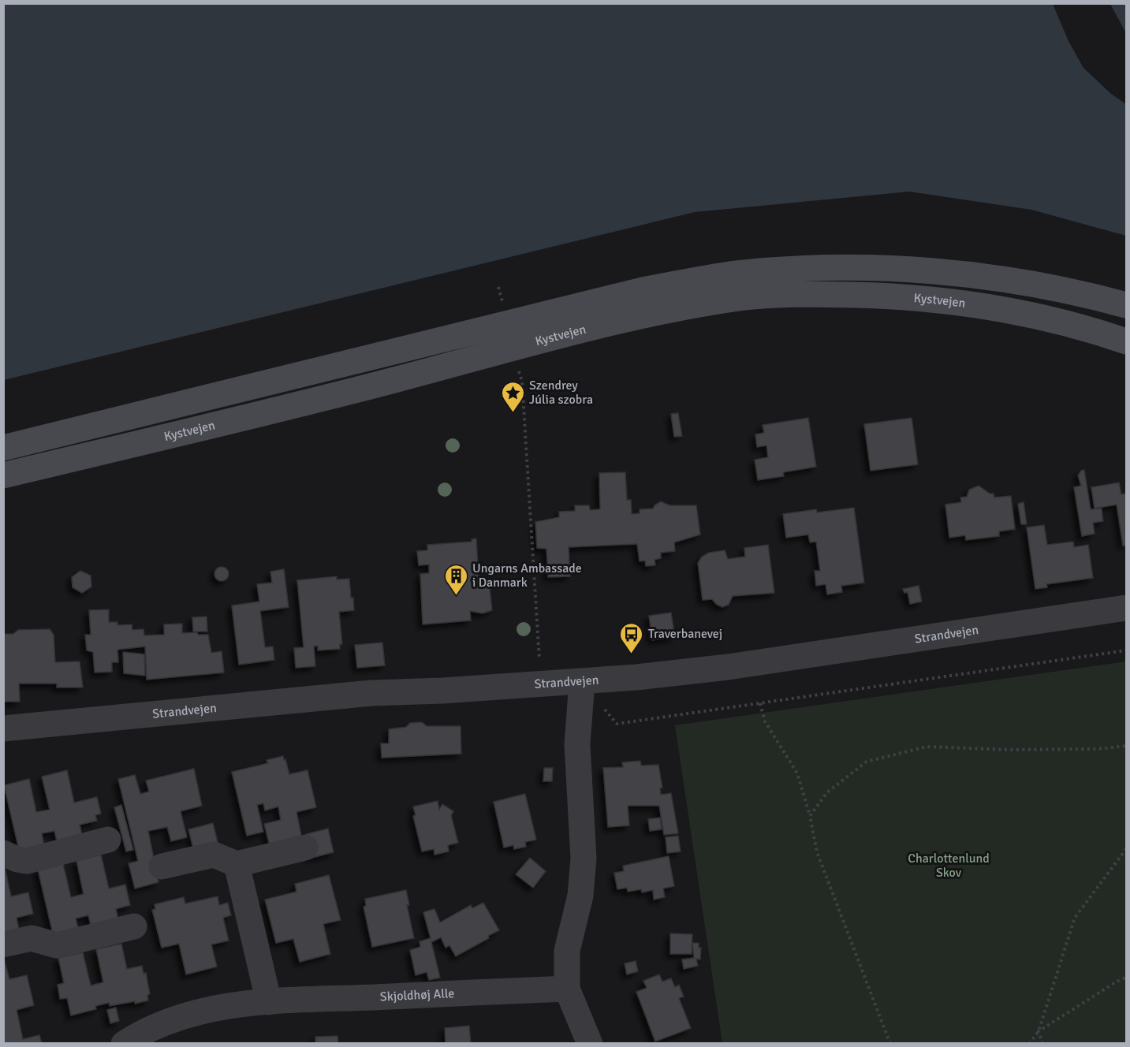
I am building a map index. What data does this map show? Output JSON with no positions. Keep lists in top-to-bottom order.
{
  "streets": {
    "main road": ["Kystvejen"],
    "street": ["Strandvejen", "Skjoldhøj Alle"]
  },
  "parks": ["Charlottenlund Skov"],
  "places": {
    "place": ["Szendrey Júlia szobra"],
    "building": ["Ungarns Ambassade i Danmark"],
    "bus stop": ["Traverbanevej"]
  }
}
